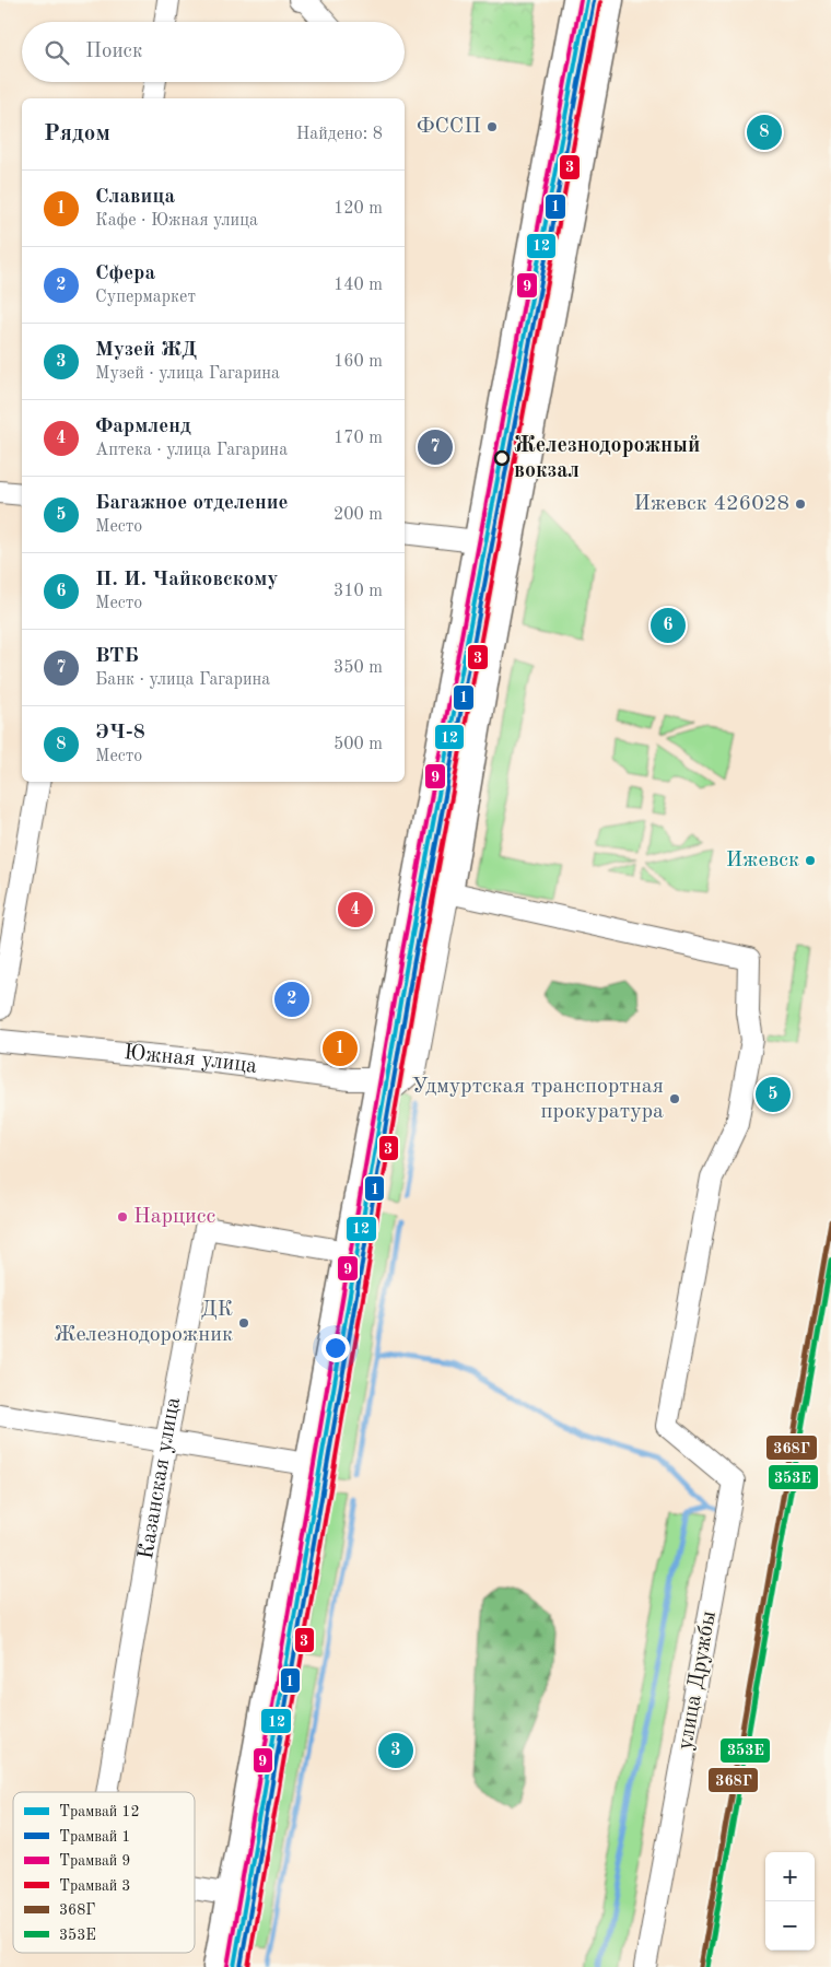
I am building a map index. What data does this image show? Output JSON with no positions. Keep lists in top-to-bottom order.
{
  "streets": {
    "street": ["Южная улица", "Казанская улица", "улица Дружбы"]
  },
  "places": [
    "ФССП",
    "Железнодорожный вокзал",
    "Ижевск 426028",
    "Ижевск",
    "Удмуртская транспортная прокуратура",
    "Нарцисс",
    "ДК Железнодорожник"
  ],
  "lines": [
    "tram line 12",
    "tram line 9",
    "tram line 1",
    "tram line 3",
    "transit line 368Г",
    "transit line 353Е"
  ],
  "legend": [
    "Трамвай 12",
    "Трамвай 1",
    "Трамвай 9",
    "Трамвай 3",
    "368Г",
    "353Е"
  ],
  "page": {
    "search": "Поиск",
    "heading": ["Рядом", "Найдено: 8"],
    "pins": [
      "8",
      "7",
      "6",
      "4",
      "2",
      "1",
      "5",
      "3"
    ],
    "list": [
      {
        "mark": "1",
        "name": "Славица",
        "note": "Кафе · Южная улица",
        "value": "120 m"
      },
      {
        "mark": "2",
        "name": "Сфера",
        "note": "Супермаркет",
        "value": "140 m"
      },
      {
        "mark": "3",
        "name": "Музей ЖД",
        "note": "Музей · улица Гагарина",
        "value": "160 m"
      },
      {
        "mark": "4",
        "name": "Фармленд",
        "note": "Аптека · улица Гагарина",
        "value": "170 m"
      },
      {
        "mark": "5",
        "name": "Багажное отделение",
        "note": "Место",
        "value": "200 m"
      },
      {
        "mark": "6",
        "name": "П. И. Чайковскому",
        "note": "Место",
        "value": "310 m"
      },
      {
        "mark": "7",
        "name": "ВТБ",
        "note": "Банк · улица Гагарина",
        "value": "350 m"
      },
      {
        "mark": "8",
        "name": "ЭЧ-8",
        "note": "Место",
        "value": "500 m"
      }
    ],
    "map_buttons": ["+", "−"]
  }
}
